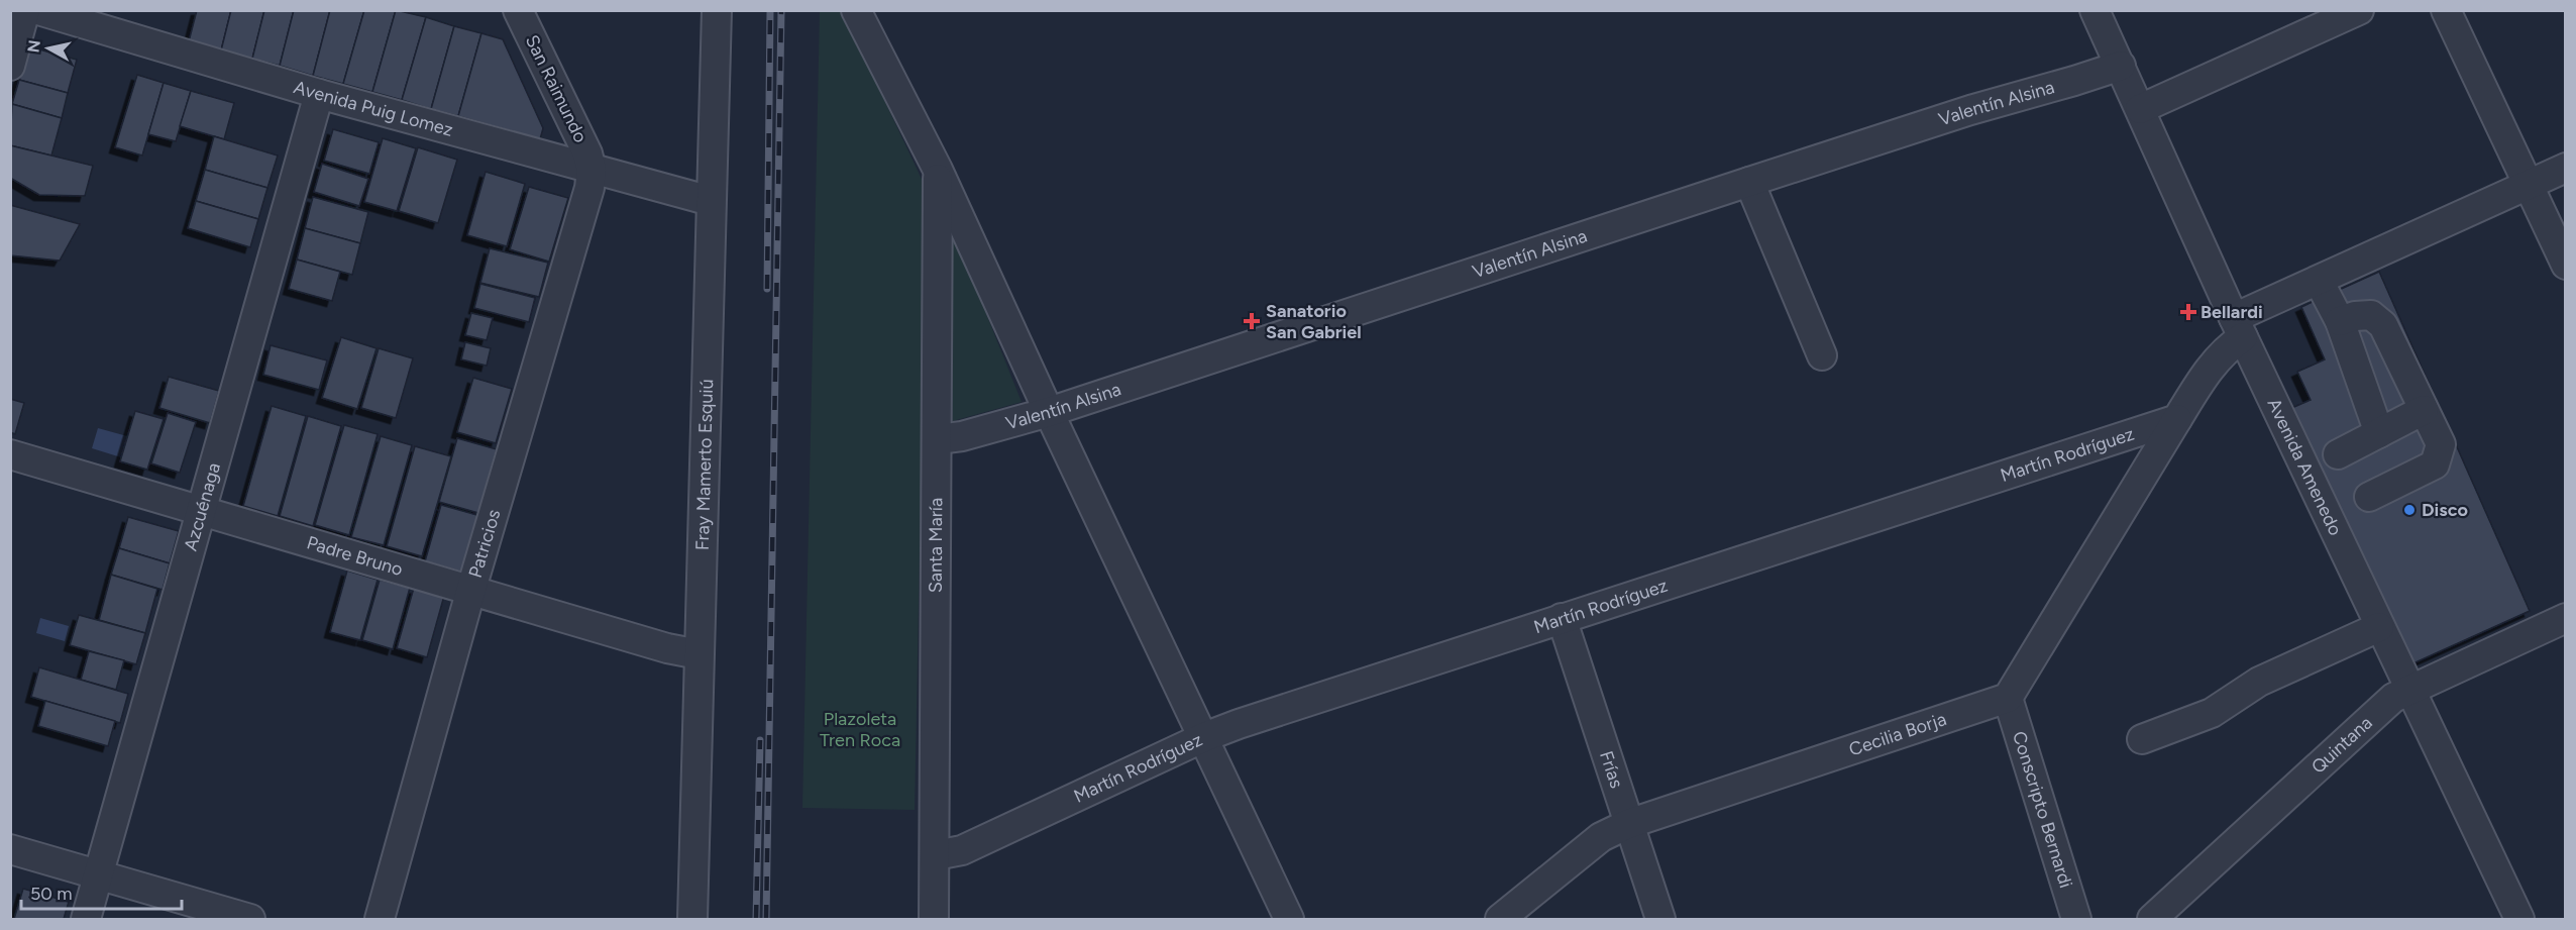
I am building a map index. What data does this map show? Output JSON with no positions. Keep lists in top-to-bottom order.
{
  "streets": {
    "street": [
      "San Raimundo",
      "Valentín Alsina",
      "Avenida Puig Lomez",
      "Martín Rodríguez",
      "Fray Mamerto Esquiú",
      "Avenida Amenedo",
      "Azcuénaga",
      "Patricios",
      "Santa María",
      "Padre Bruno",
      "Cecilia Borja",
      "Quintana",
      "Frías",
      "Conscripto Bernardi"
    ]
  },
  "crossings": [
    ["San Raimundo", "Avenida Puig Lomez"],
    ["San Raimundo", "Patricios"],
    ["Valentín Alsina", "Avenida Amenedo"],
    ["Valentín Alsina", "Santa María"],
    ["Avenida Puig Lomez", "Fray Mamerto Esquiú"],
    ["Avenida Puig Lomez", "Azcuénaga"],
    ["Avenida Puig Lomez", "Patricios"],
    ["Martín Rodríguez", "Santa María"],
    ["Martín Rodríguez", "Frías"],
    ["Fray Mamerto Esquiú", "Padre Bruno"],
    ["Avenida Amenedo", "Quintana"],
    ["Azcuénaga", "Padre Bruno"],
    ["Patricios", "Padre Bruno"],
    ["Cecilia Borja", "Frías"],
    ["Cecilia Borja", "Conscripto Bernardi"]
  ],
  "parks": ["Plazoleta Tren Roca"],
  "places": {
    "health": ["Bellardi", "Sanatorio San Gabriel"],
    "other": ["Disco"]
  },
  "scale_bar": "50 m",
  "north": "left"
}
